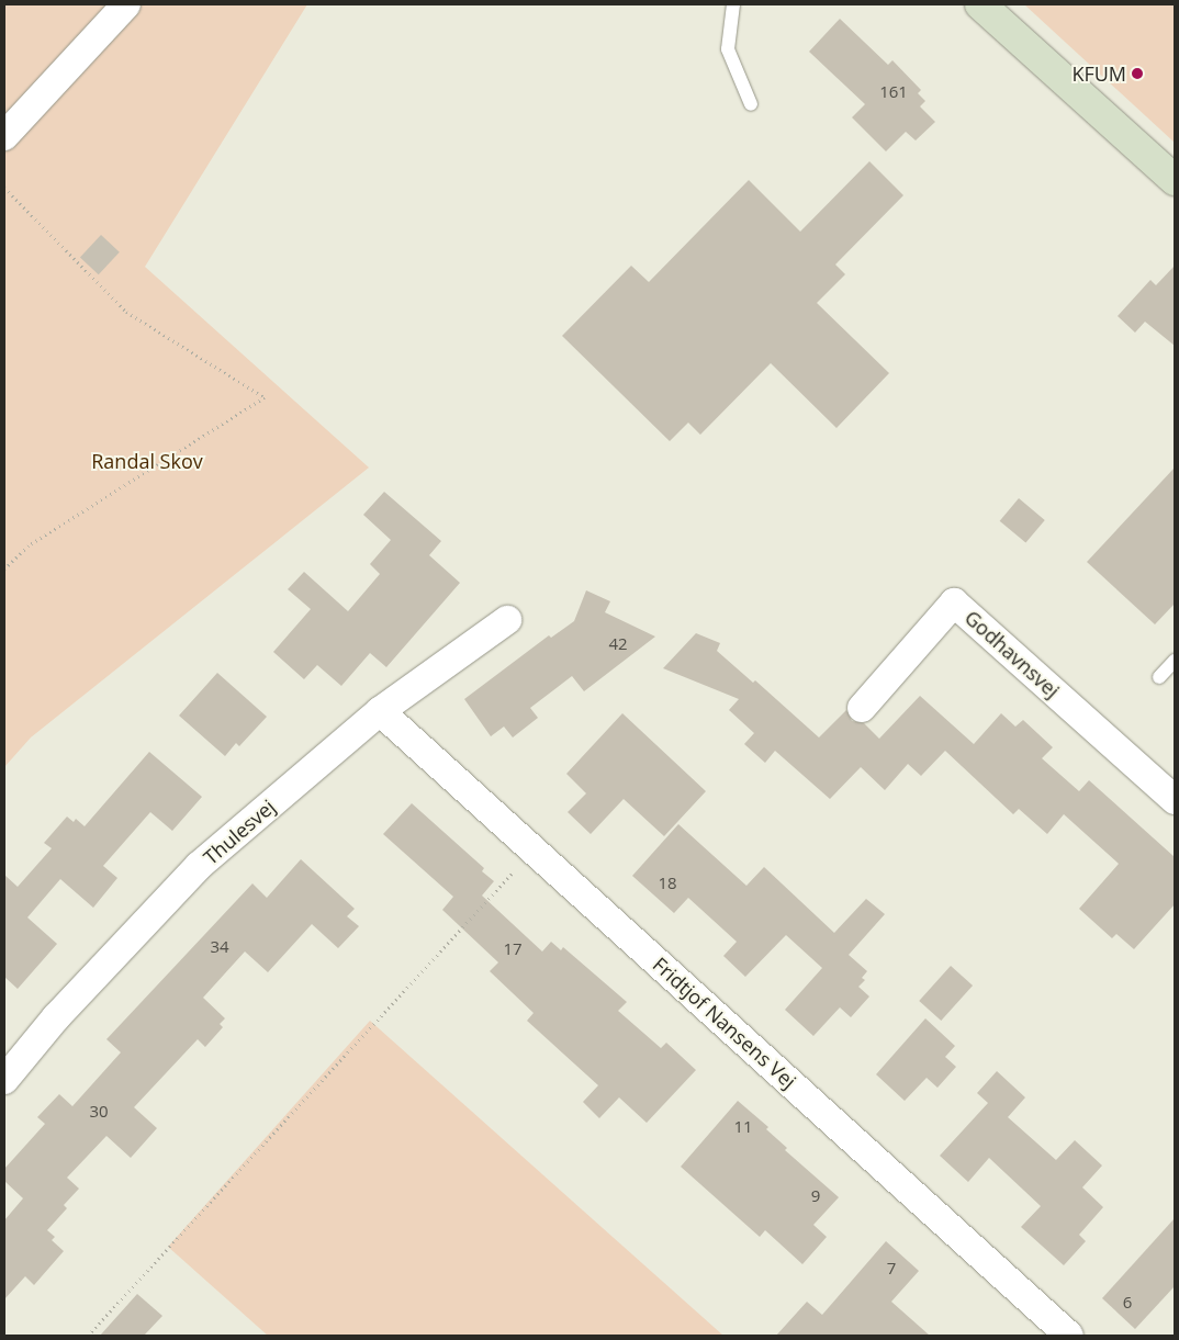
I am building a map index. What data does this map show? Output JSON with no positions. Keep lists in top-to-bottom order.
{
  "streets": {
    "street": ["Godhavnsvej", "Thulesvej", "Fridtjof Nansens Vej"]
  },
  "crossings": [
    ["Thulesvej", "Fridtjof Nansens Vej"]
  ],
  "parks": ["Randal Skov"],
  "places": ["KFUM"],
  "house_numbers": [
    "161",
    "42",
    "18",
    "34",
    "17",
    "30",
    "11",
    "9",
    "7",
    "6"
  ]
}
